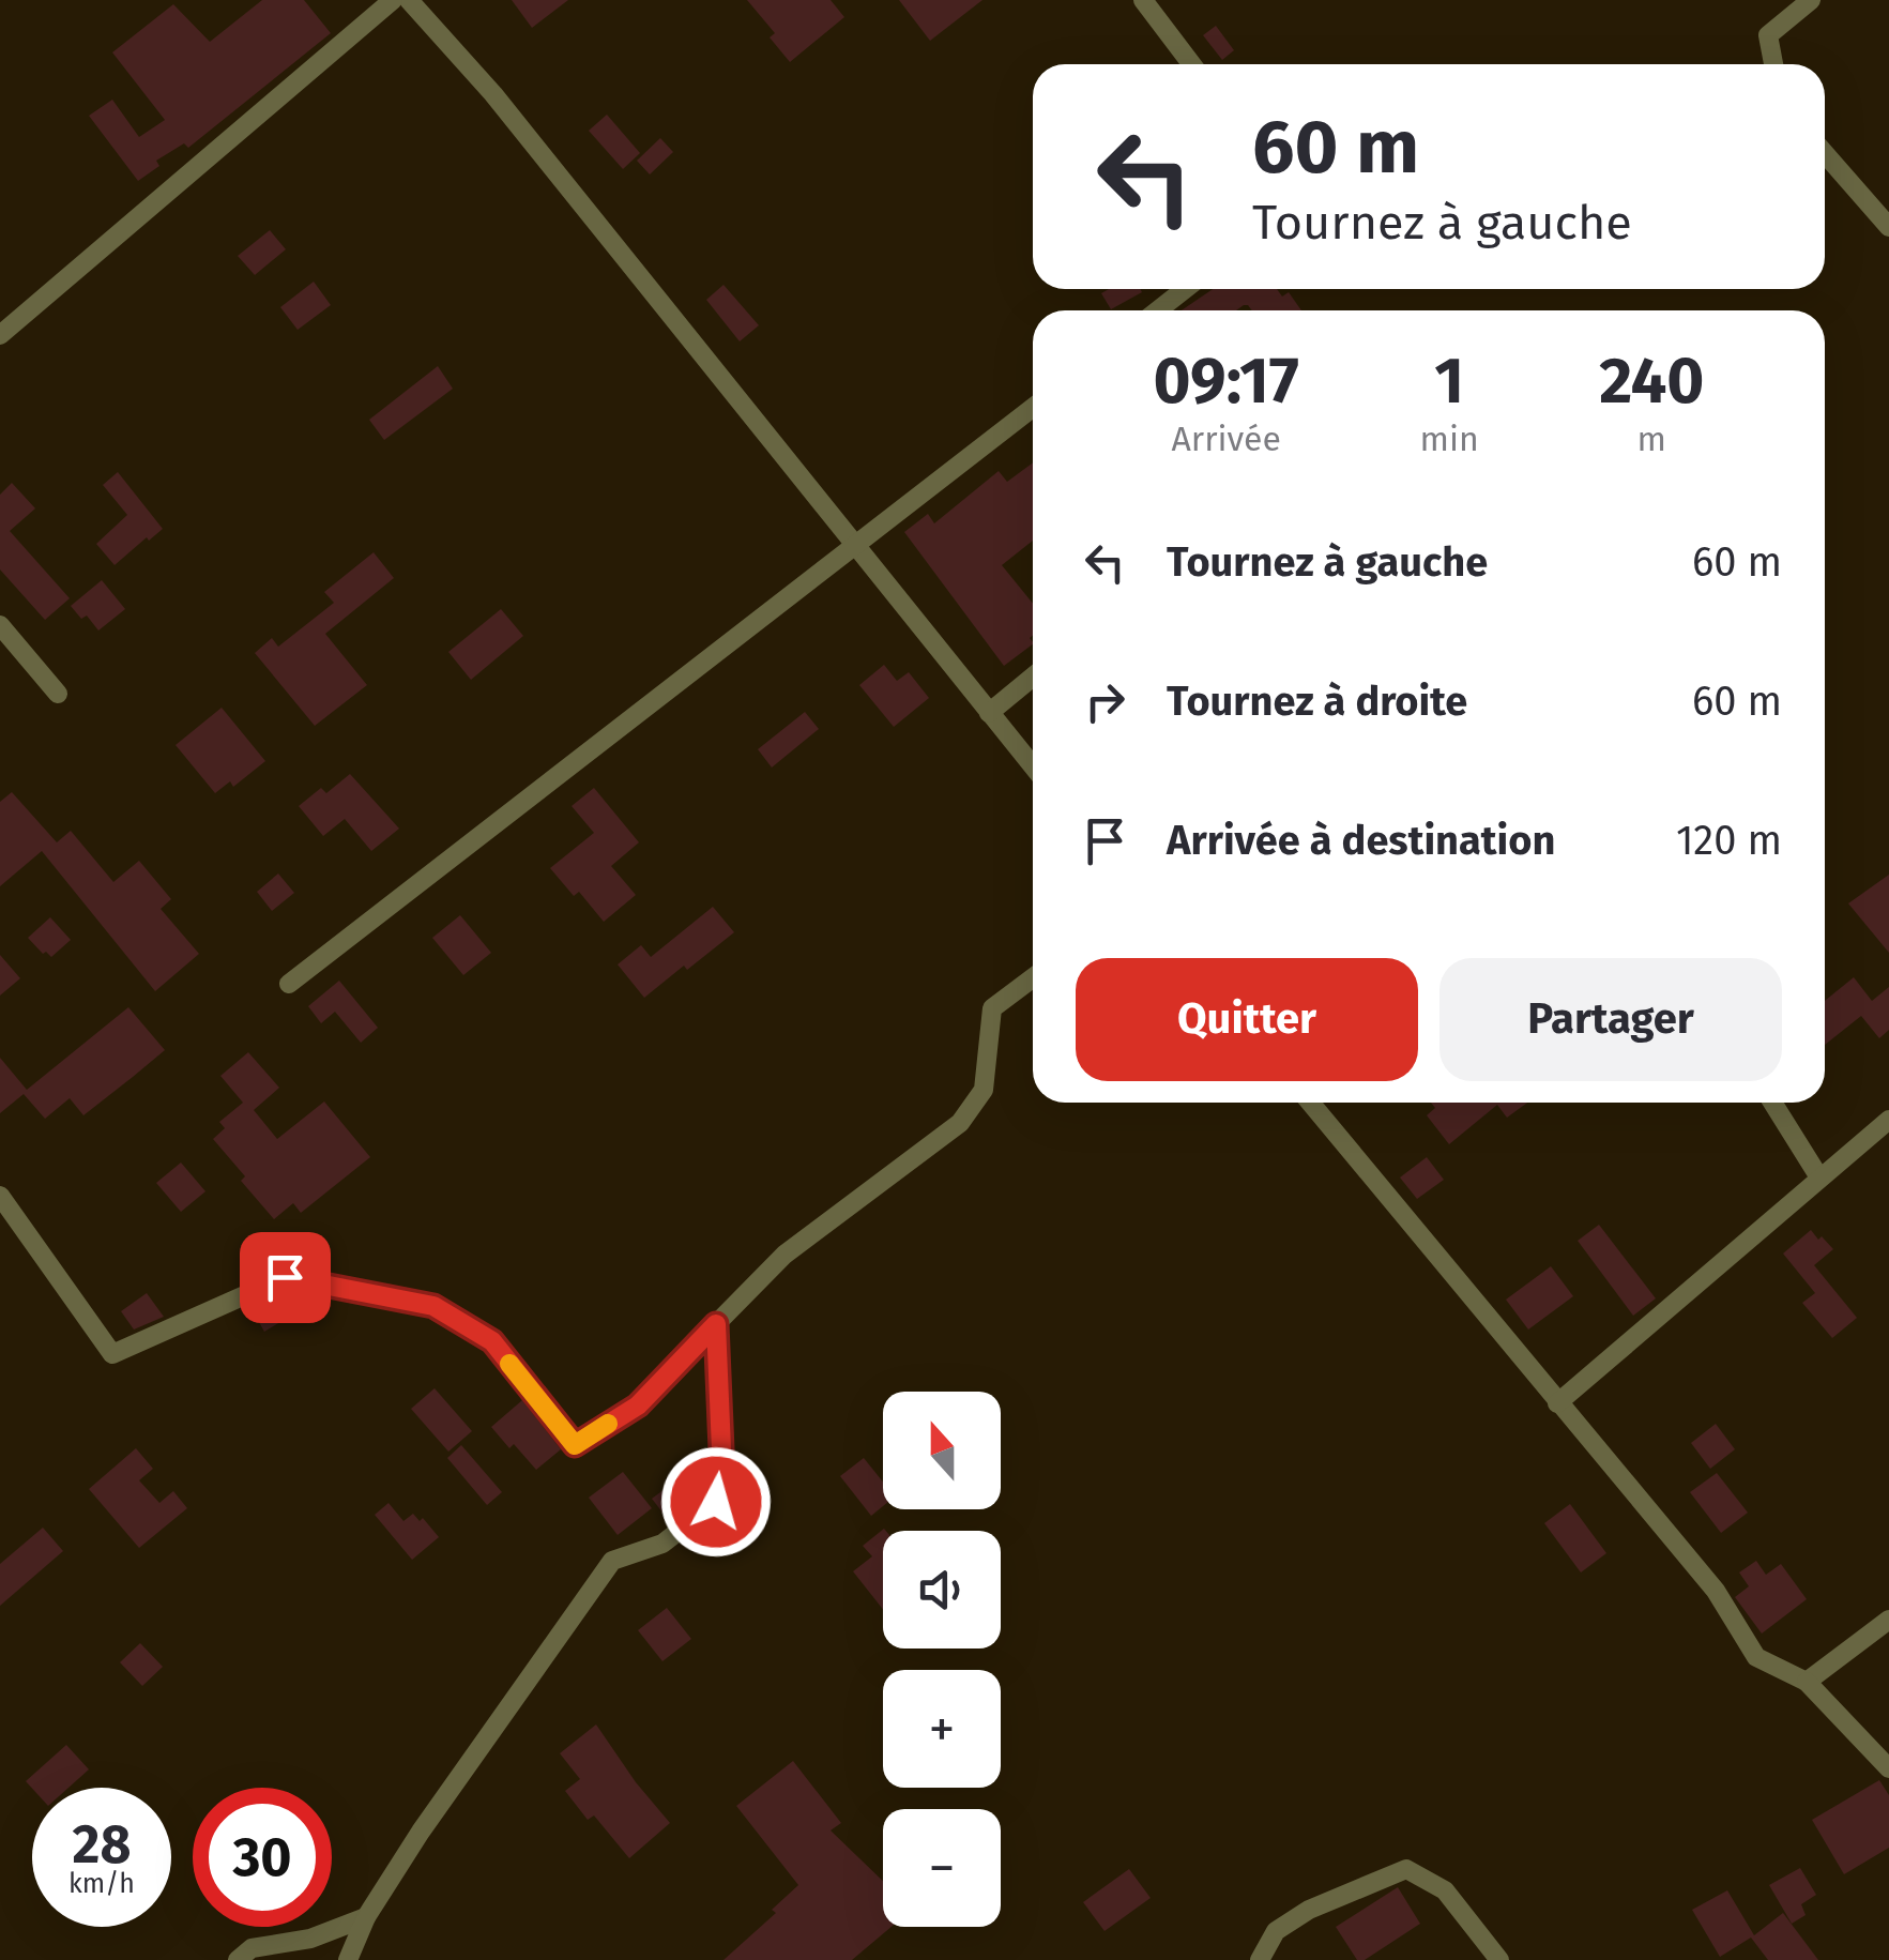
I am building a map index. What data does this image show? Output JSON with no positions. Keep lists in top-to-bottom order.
{
  "north": "top",
  "page": {
    "turn": ["60 m", "Tournez à gauche"],
    "eta": [
      "09:17",
      "Arrivée",
      "1",
      "min",
      "240",
      "m"
    ],
    "list": [
      {
        "name": "Tournez à gauche",
        "value": "60 m"
      },
      {
        "name": "Tournez à droite",
        "value": "60 m"
      },
      {
        "name": "Arrivée à destination",
        "value": "120 m"
      }
    ],
    "buttons": ["Quitter", "Partager"],
    "map_buttons": ["+", "−"],
    "speed": "28 km/h",
    "limit": "30"
  }
}
